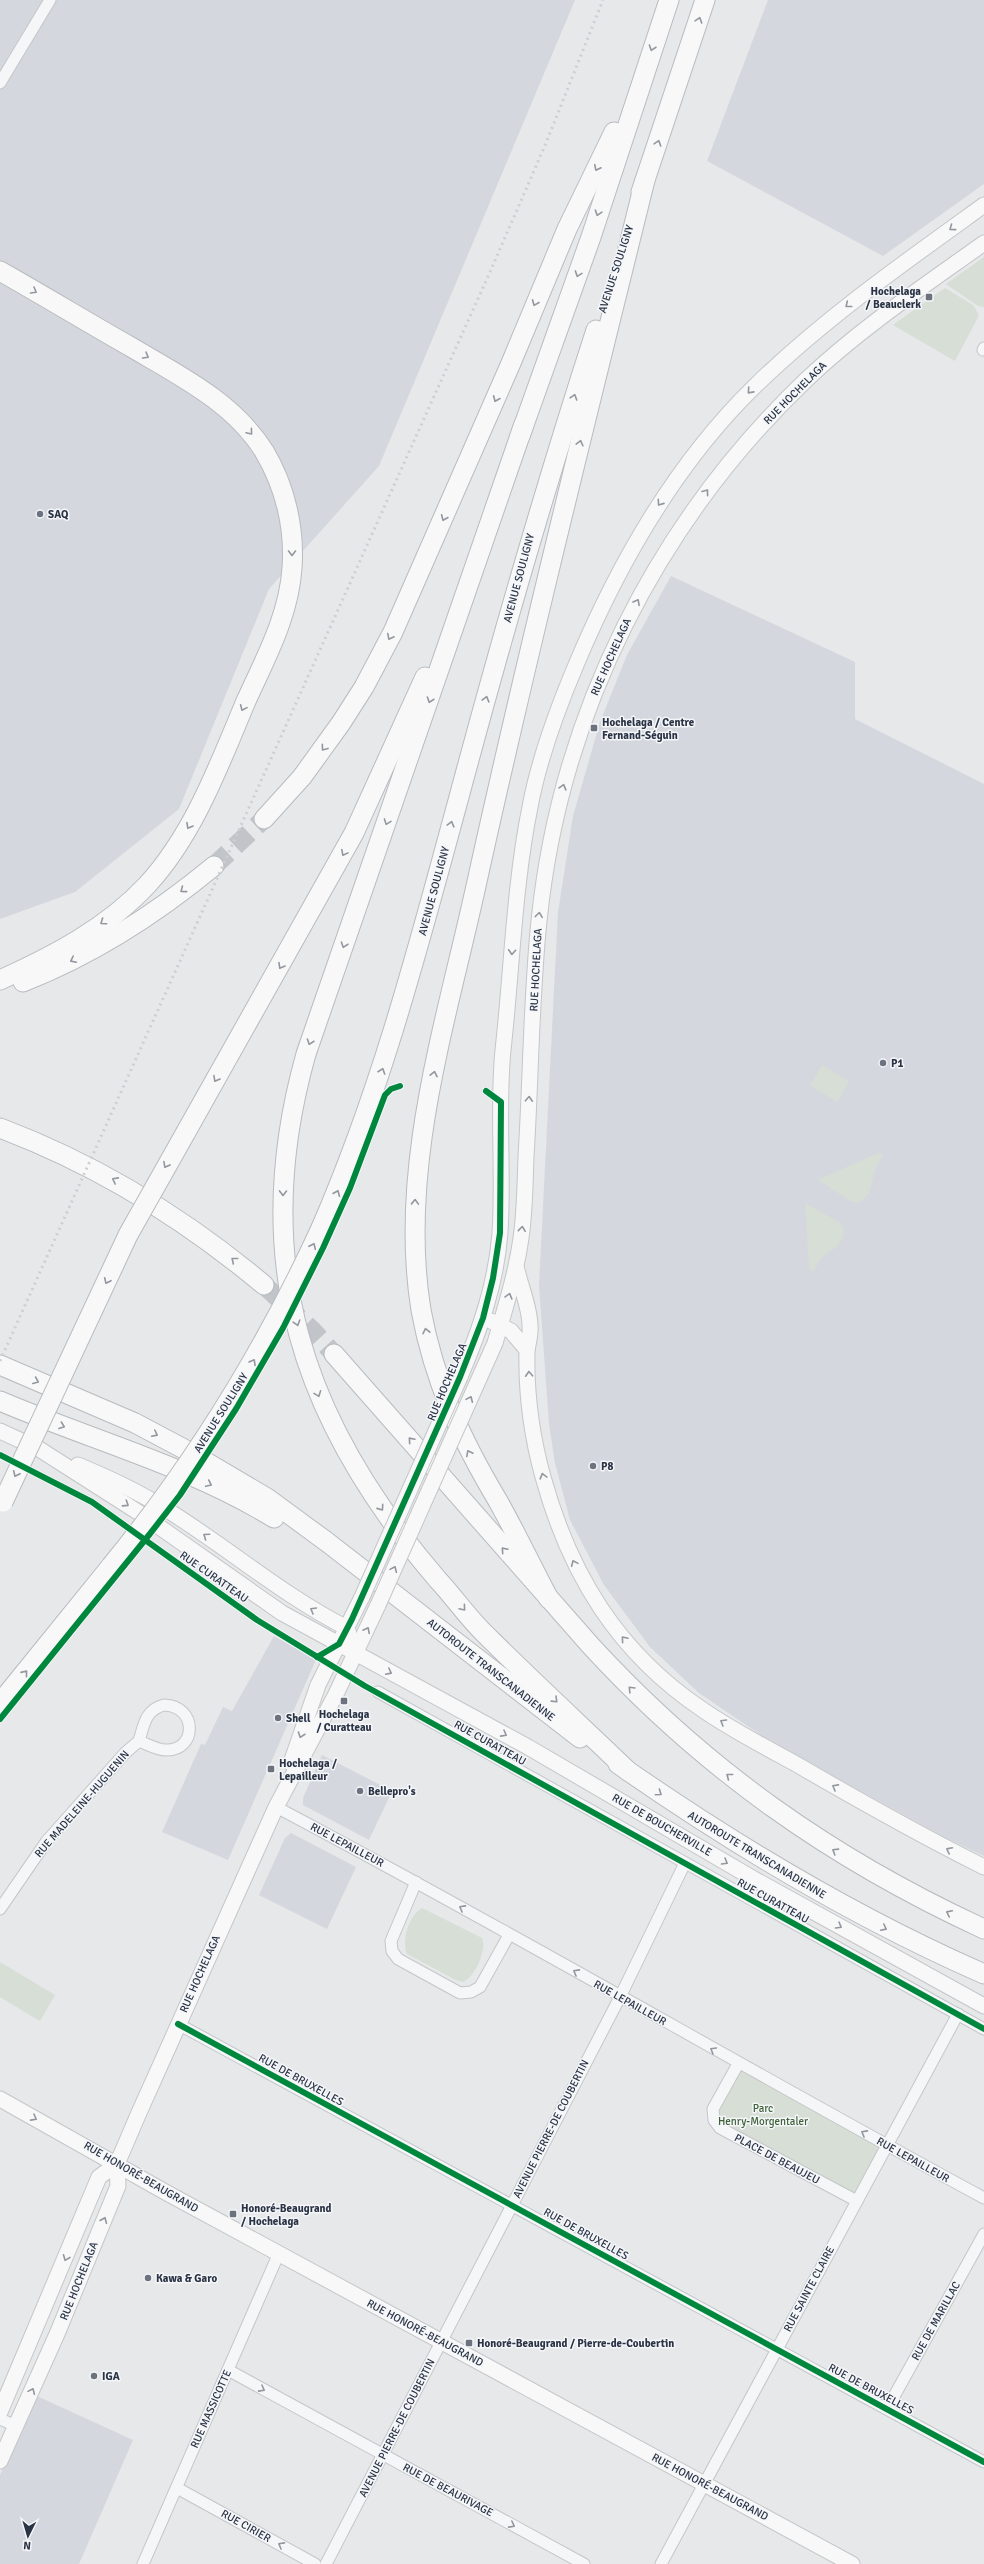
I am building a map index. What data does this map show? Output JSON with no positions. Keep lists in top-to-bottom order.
{
  "streets": {
    "highway": ["AVENUE SOULIGNY", "AUTOROUTE TRANSCANADIENNE"],
    "main road": [
      "RUE HOCHELAGA",
      "RUE CURATTEAU",
      "RUE DE BOUCHERVILLE",
      "RUE HONORÉ-BEAUGRAND"
    ],
    "street": [
      "RUE MADELEINE-HUGUENIN",
      "RUE LEPAILLEUR",
      "RUE DE BRUXELLES",
      "AVENUE PIERRE-DE COUBERTIN",
      "PLACE DE BEAUJEU",
      "RUE SAINTE CLAIRE",
      "RUE DE MARILLAC",
      "RUE MASSICOTTE",
      "RUE DE BEAURIVAGE",
      "RUE CIRIER"
    ]
  },
  "crossings": [
    ["RUE HOCHELAGA", "RUE CURATTEAU"],
    ["RUE HOCHELAGA", "RUE DE BOUCHERVILLE"],
    ["RUE HOCHELAGA", "RUE LEPAILLEUR"],
    ["RUE HOCHELAGA", "RUE DE BRUXELLES"],
    ["RUE HOCHELAGA", "RUE HONORÉ-BEAUGRAND"],
    ["RUE CURATTEAU", "RUE DE BOUCHERVILLE"],
    ["RUE CURATTEAU", "AVENUE PIERRE-DE COUBERTIN"],
    ["RUE CURATTEAU", "RUE SAINTE CLAIRE"],
    ["RUE LEPAILLEUR", "AVENUE PIERRE-DE COUBERTIN"],
    ["RUE LEPAILLEUR", "PLACE DE BEAUJEU"],
    ["RUE LEPAILLEUR", "RUE SAINTE CLAIRE"],
    ["RUE DE BRUXELLES", "AVENUE PIERRE-DE COUBERTIN"],
    ["RUE DE BRUXELLES", "RUE SAINTE CLAIRE"],
    ["RUE DE BRUXELLES", "RUE DE MARILLAC"],
    ["AVENUE PIERRE-DE COUBERTIN", "RUE HONORÉ-BEAUGRAND"],
    ["AVENUE PIERRE-DE COUBERTIN", "RUE DE BEAURIVAGE"],
    ["PLACE DE BEAUJEU", "RUE SAINTE CLAIRE"],
    ["RUE HONORÉ-BEAUGRAND", "RUE SAINTE CLAIRE"],
    ["RUE HONORÉ-BEAUGRAND", "RUE MASSICOTTE"],
    ["RUE MASSICOTTE", "RUE DE BEAURIVAGE"],
    ["RUE MASSICOTTE", "RUE CIRIER"]
  ],
  "one_way": [
    "RUE DE BOUCHERVILLE",
    "RUE LEPAILLEUR",
    "RUE DE BEAURIVAGE",
    "RUE CIRIER"
  ],
  "parks": ["Parc Henry-Morgentaler"],
  "places": {
    "transit": [
      "Hochelaga / Beauclerk",
      "Hochelaga / Centre Fernand-Séguin",
      "Hochelaga / Curatteau",
      "Hochelaga / Lepailleur",
      "Honoré-Beaugrand / Hochelaga",
      "Honoré-Beaugrand / Pierre-de-Coubertin"
    ],
    "other": [
      "SAQ",
      "P1",
      "P8",
      "Shell",
      "Bellepro's",
      "Kawa & Garo",
      "IGA"
    ]
  },
  "north": "bottom"
}
